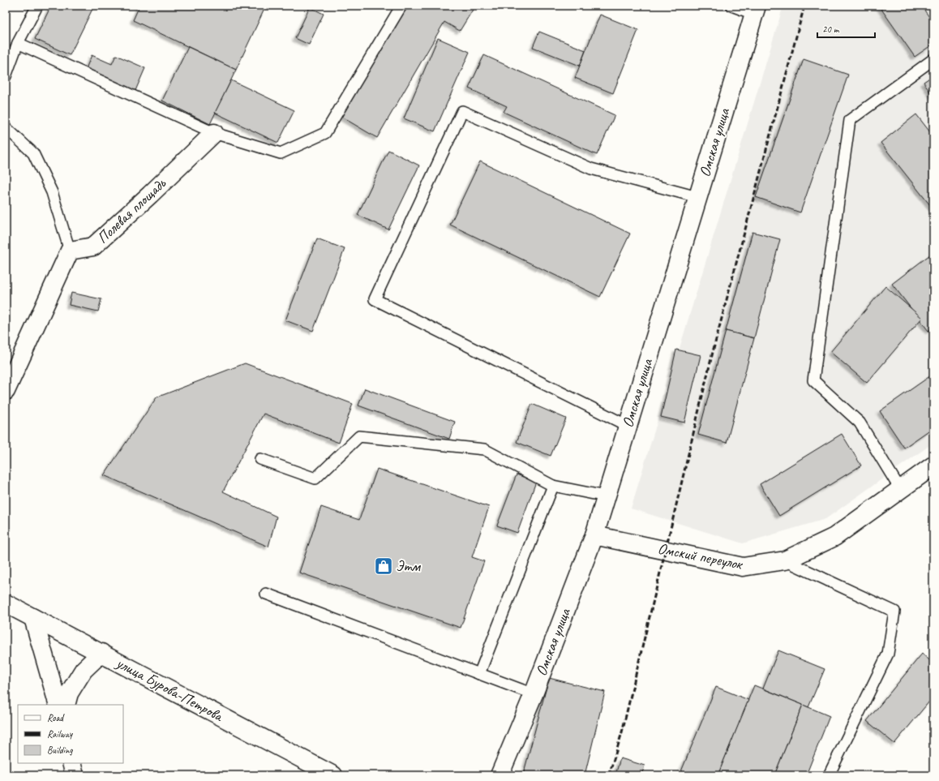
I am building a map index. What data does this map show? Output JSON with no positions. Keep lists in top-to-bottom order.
{
  "streets": {
    "main road": [
      "Омская улица",
      "Полевая площадь",
      "Омский переулок",
      "улица Бурова-Петрова"
    ]
  },
  "crossings": [
    ["Омская улица", "Омский переулок"]
  ],
  "places": {
    "shop": ["Этм"]
  },
  "legend": ["Road", "Railway", "Building"],
  "scale_bar": "20 m"
}
